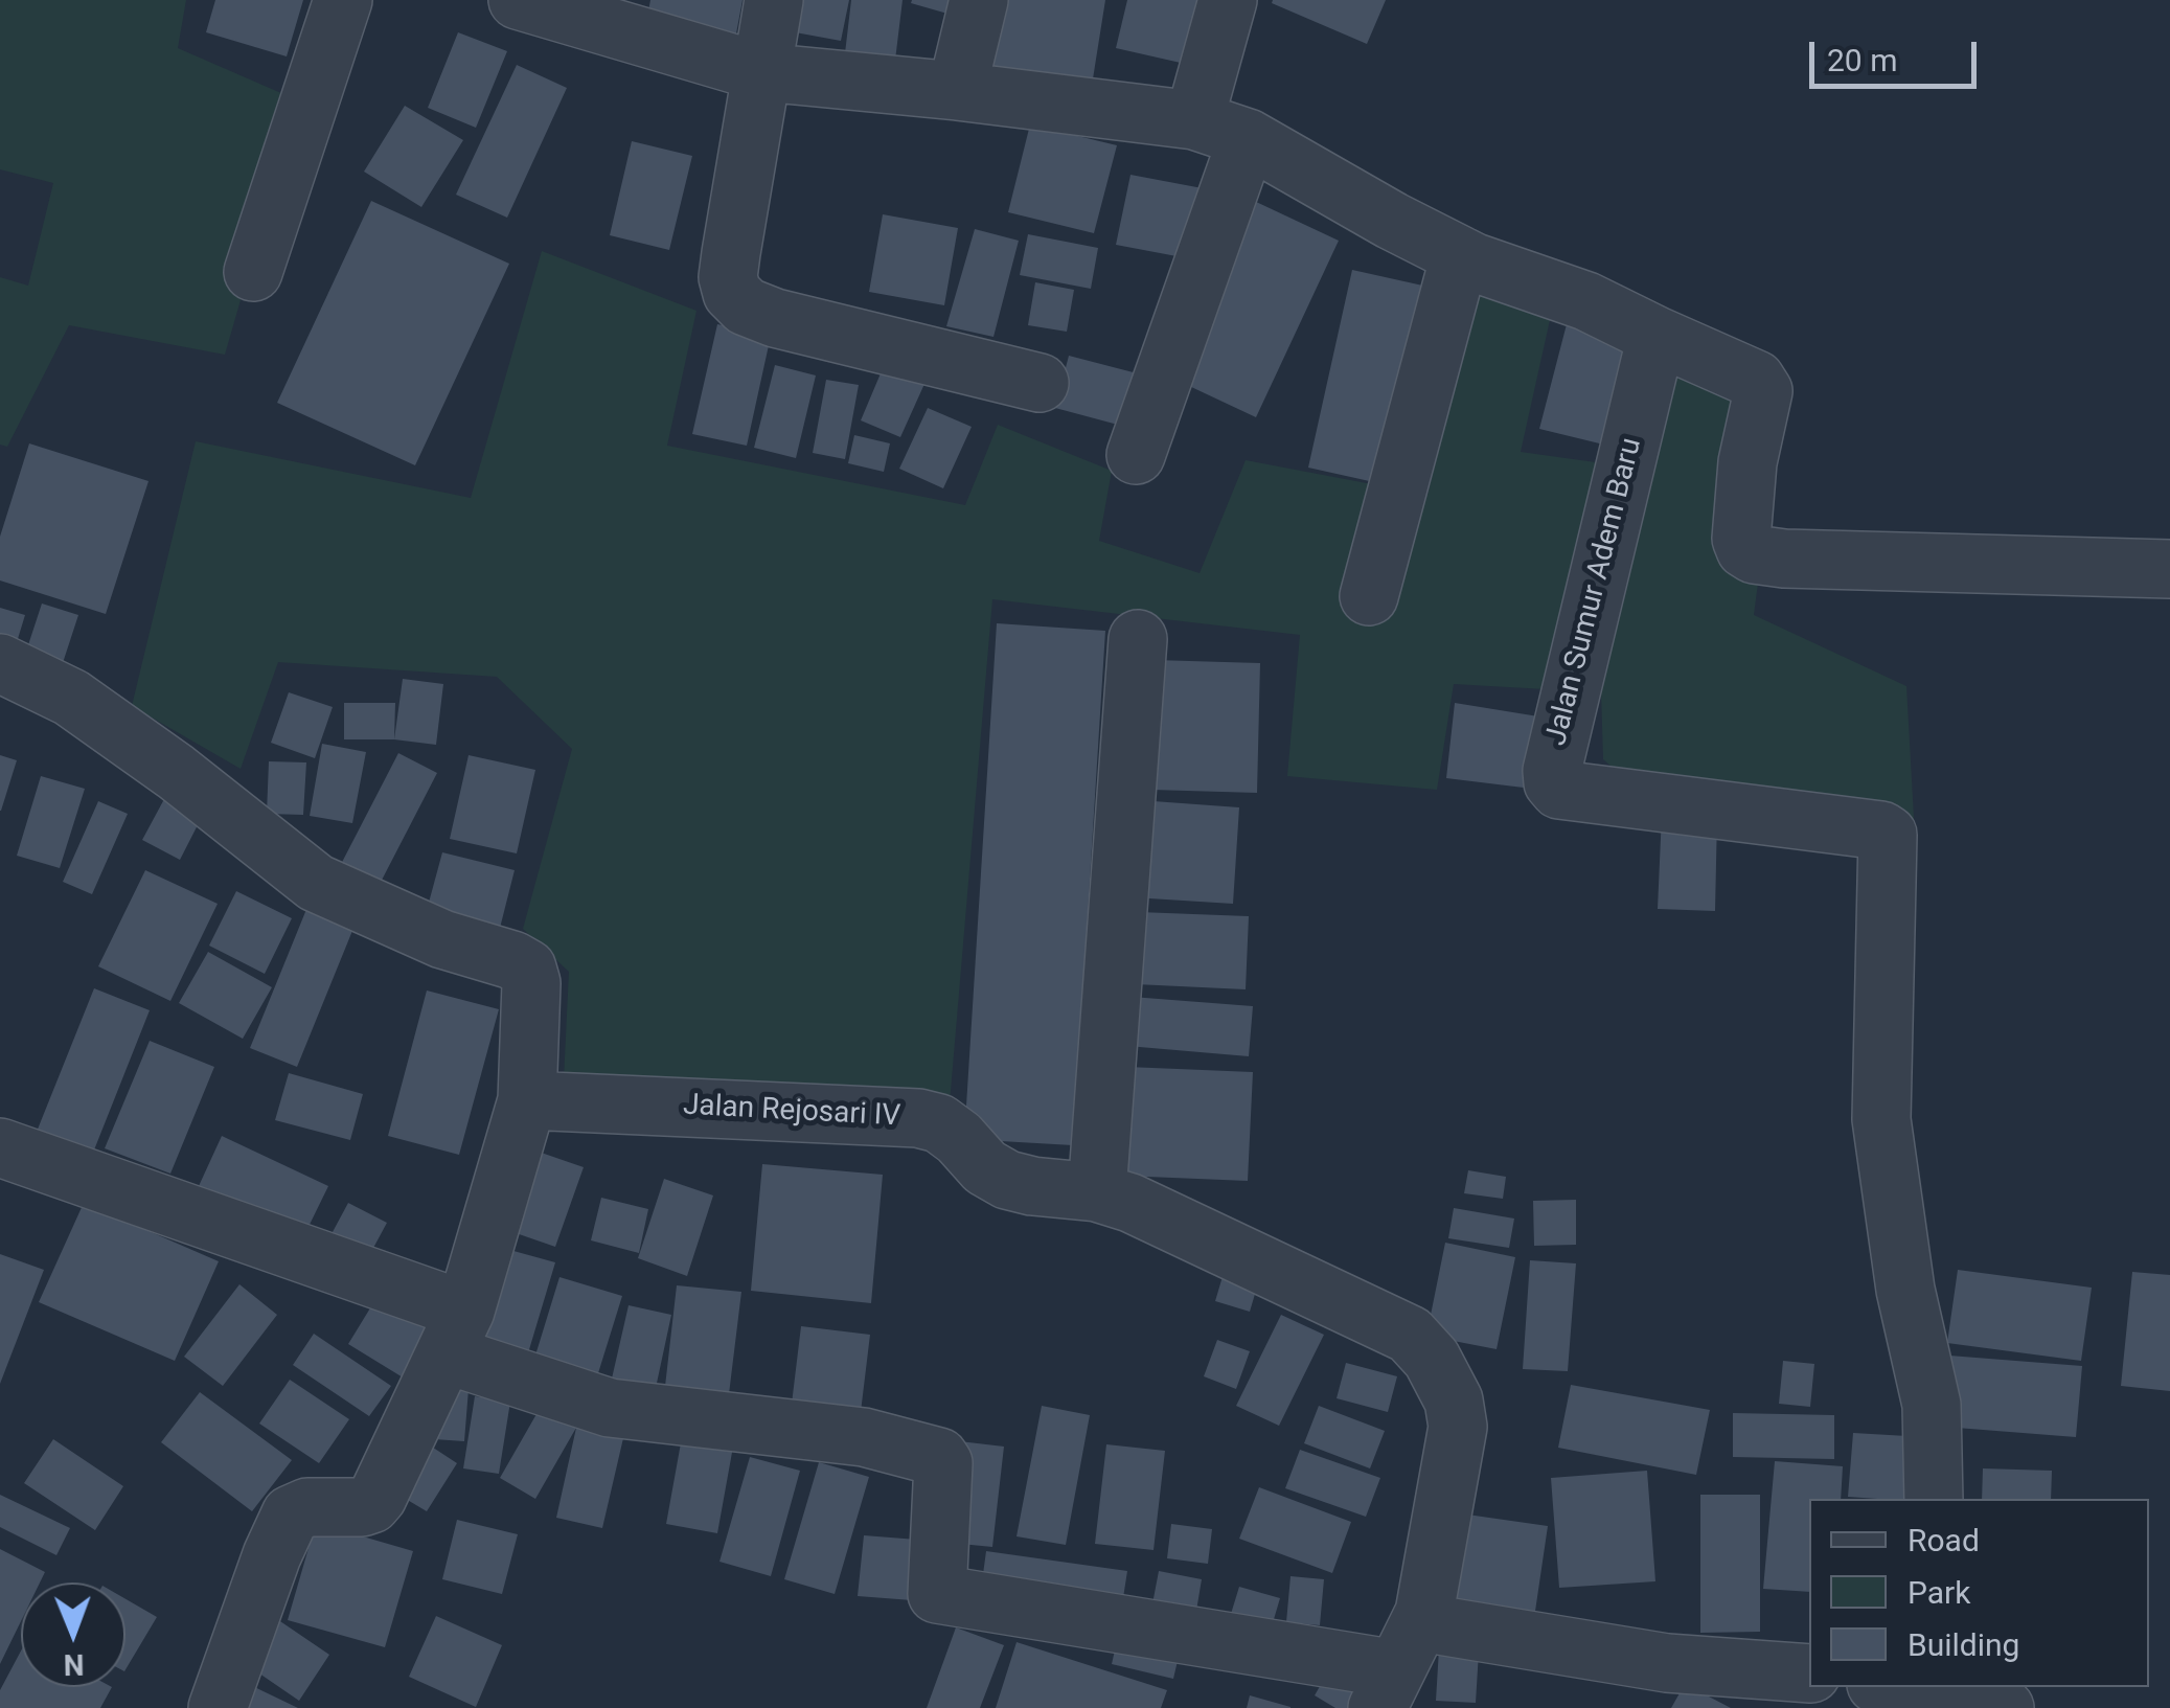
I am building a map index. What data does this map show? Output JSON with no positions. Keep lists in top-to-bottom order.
{
  "streets": {
    "street": ["Jalan Sumur Adem Baru", "Jalan Rejosari IV"]
  },
  "legend": ["Road", "Park", "Building"],
  "scale_bar": "20 m",
  "north": "bottom"
}
